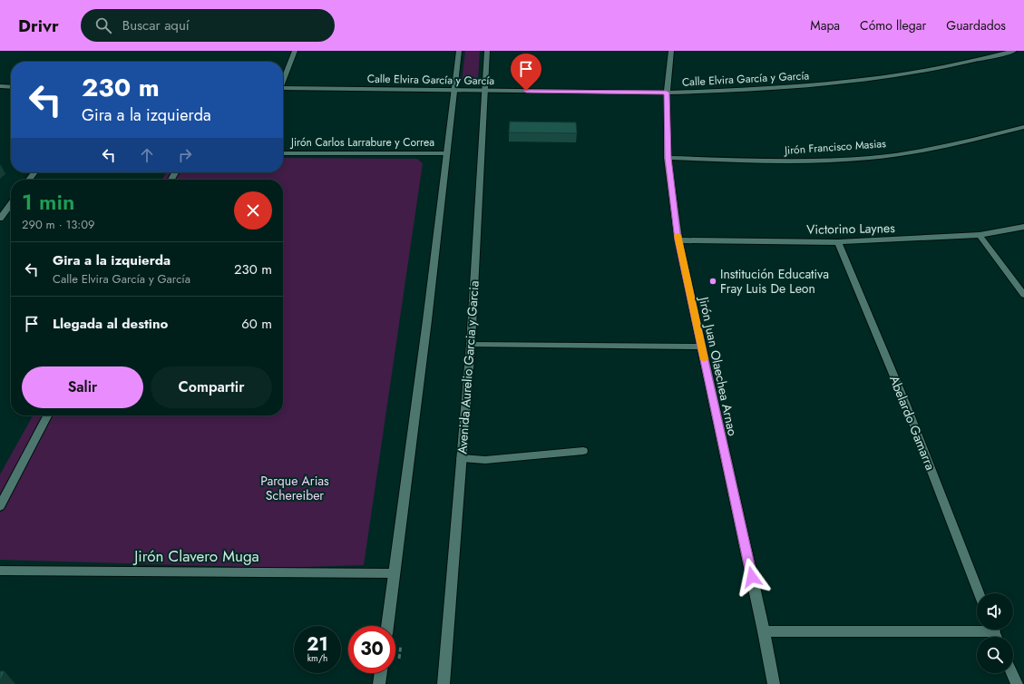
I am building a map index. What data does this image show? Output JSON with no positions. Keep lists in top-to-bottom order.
{
  "streets": {
    "street": [
      "Calle Elvira García y García",
      "Jirón Carlos Larrabure y Correa",
      "Jirón Francisco Masias",
      "Victorino Laynes",
      "Jirón Juan Olaechea Arnao",
      "Avenida Aurelio Garcia y Garcia",
      "Abelardo Gamarra",
      "Jirón Clavero Muga"
    ]
  },
  "crossings": [
    ["Calle Elvira García y García", "Jirón Juan Olaechea Arnao"],
    ["Calle Elvira García y García", "Avenida Aurelio Garcia y Garcia"],
    ["Jirón Francisco Masias", "Jirón Juan Olaechea Arnao"],
    ["Victorino Laynes", "Jirón Juan Olaechea Arnao"],
    ["Victorino Laynes", "Abelardo Gamarra"]
  ],
  "parks": ["Parque Arias Schereiber"],
  "places": ["Institución Educativa Fray Luis De Leon"],
  "page": {
    "header": "Drivr",
    "search": "Buscar aquí",
    "nav": ["Mapa", "Cómo llegar", "Guardados"],
    "turn": ["230 m", "Gira a la izquierda"],
    "heading": ["1 min", "290 m · 13:09"],
    "list": [
      {
        "name": "Gira a la izquierda",
        "note": "Calle Elvira García y García",
        "value": "230 m"
      },
      {
        "name": "Llegada al destino",
        "value": "60 m"
      }
    ],
    "buttons": ["Salir", "Compartir"],
    "speed": "21 km/h",
    "limit": "30"
  }
}
